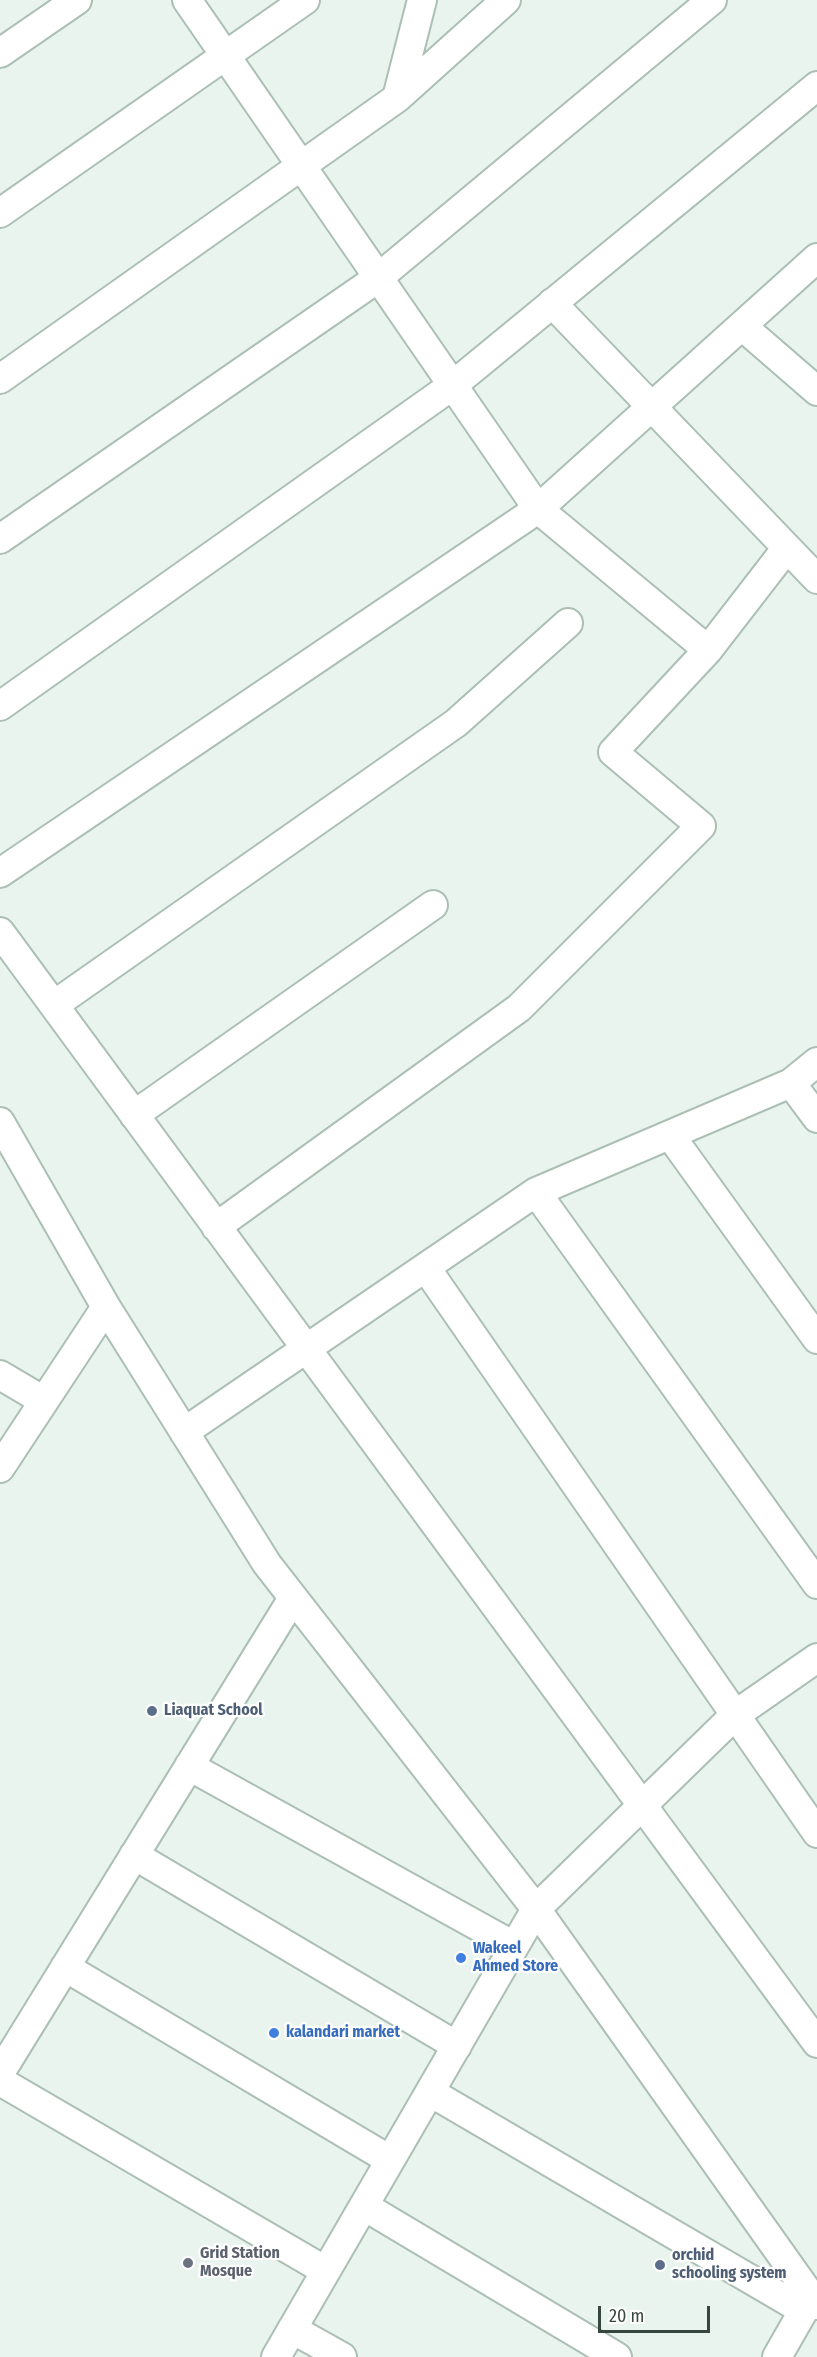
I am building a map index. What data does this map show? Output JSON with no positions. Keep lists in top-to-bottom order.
{
  "places": [
    "Liaquat School",
    "Wakeel Ahmed Store",
    "kalandari market",
    "Grid Station Mosque",
    "orchid schooling system"
  ],
  "scale_bar": "20 m"
}
